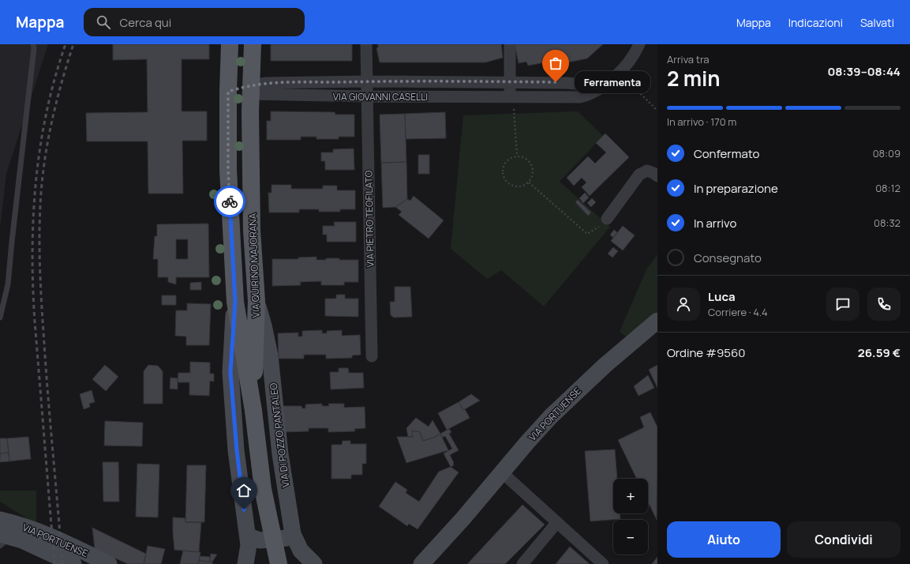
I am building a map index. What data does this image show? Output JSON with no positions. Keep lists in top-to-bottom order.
{
  "streets": {
    "main road": ["VIA QUIRINO MAJORANA"],
    "street": [
      "VIA GIOVANNI CASELLI",
      "VIA PIETRO TEOFILATO",
      "VIA PORTUENSE",
      "VIA DI POZZO PANTALEO"
    ]
  },
  "crossings": [
    ["VIA GIOVANNI CASELLI", "VIA PIETRO TEOFILATO"],
    ["VIA GIOVANNI CASELLI", "VIA QUIRINO MAJORANA"],
    ["VIA QUIRINO MAJORANA", "VIA DI POZZO PANTALEO"]
  ],
  "places": ["Ferramenta"],
  "page": {
    "header": "Mappa",
    "search": "Cerca qui",
    "nav": ["Mappa", "Indicazioni", "Salvati"],
    "heading": ["2 min", "Arriva tra", "08:39–08:44"],
    "panel": [
      "Luca",
      "Corriere · 4.4",
      "Ordine #9560",
      "26.59 €"
    ],
    "bubble": "Ferramenta",
    "bar": "In arrivo · 170 m",
    "list": [
      ["Confermato", "08:09"],
      ["In preparazione", "08:12"],
      ["In arrivo", "08:32"],
      "Consegnato"
    ],
    "map_buttons": ["+", "−"],
    "buttons": ["Aiuto", "Condividi"]
  }
}
